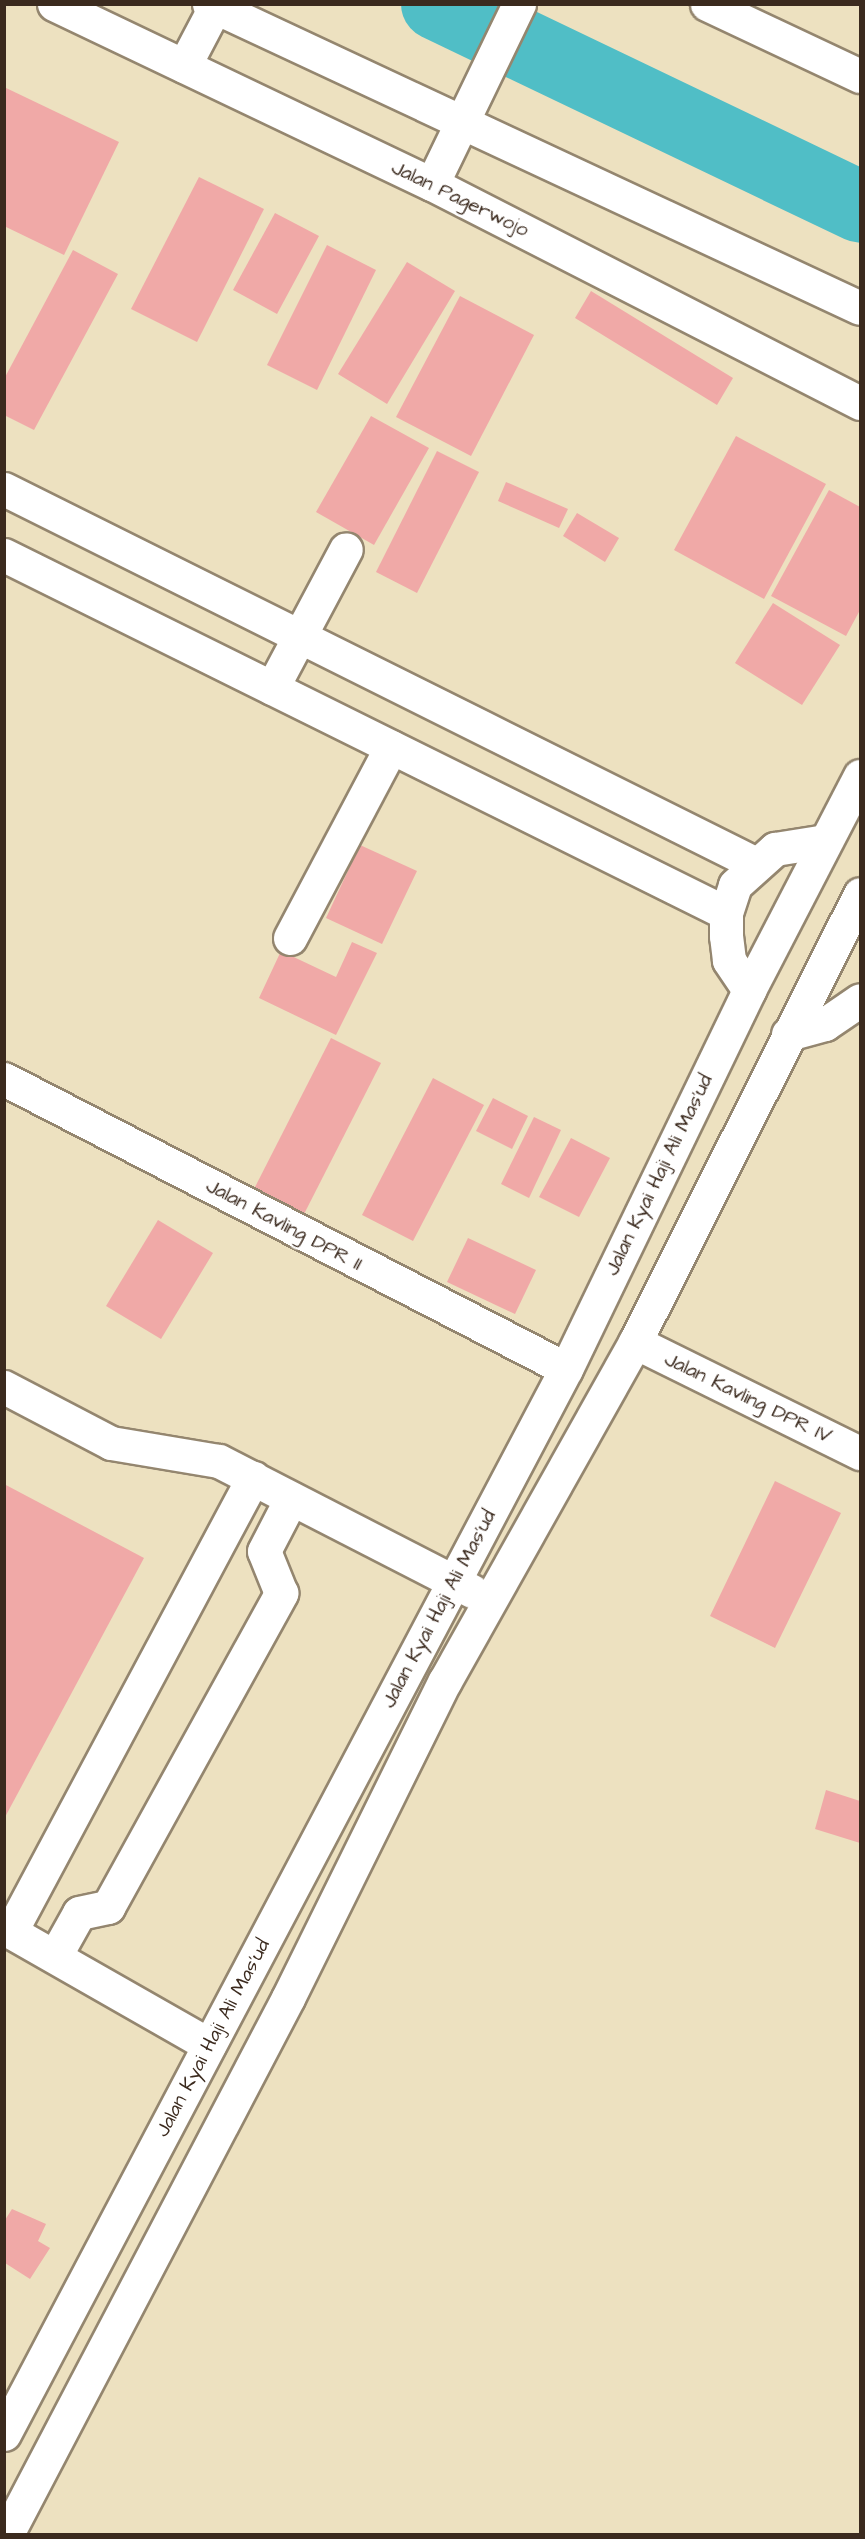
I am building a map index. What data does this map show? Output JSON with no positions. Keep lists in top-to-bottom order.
{
  "streets": {
    "street": [
      "Jalan Pagerwojo",
      "Jalan Kyai Haji Ali Mas'ud",
      "Jalan Kavling DPR II",
      "Jalan Kavling DPR IV"
    ]
  },
  "crossings": [
    ["Jalan Kyai Haji Ali Mas'ud", "Jalan Kavling DPR II"],
    ["Jalan Kyai Haji Ali Mas'ud", "Jalan Kavling DPR IV"]
  ]
}
